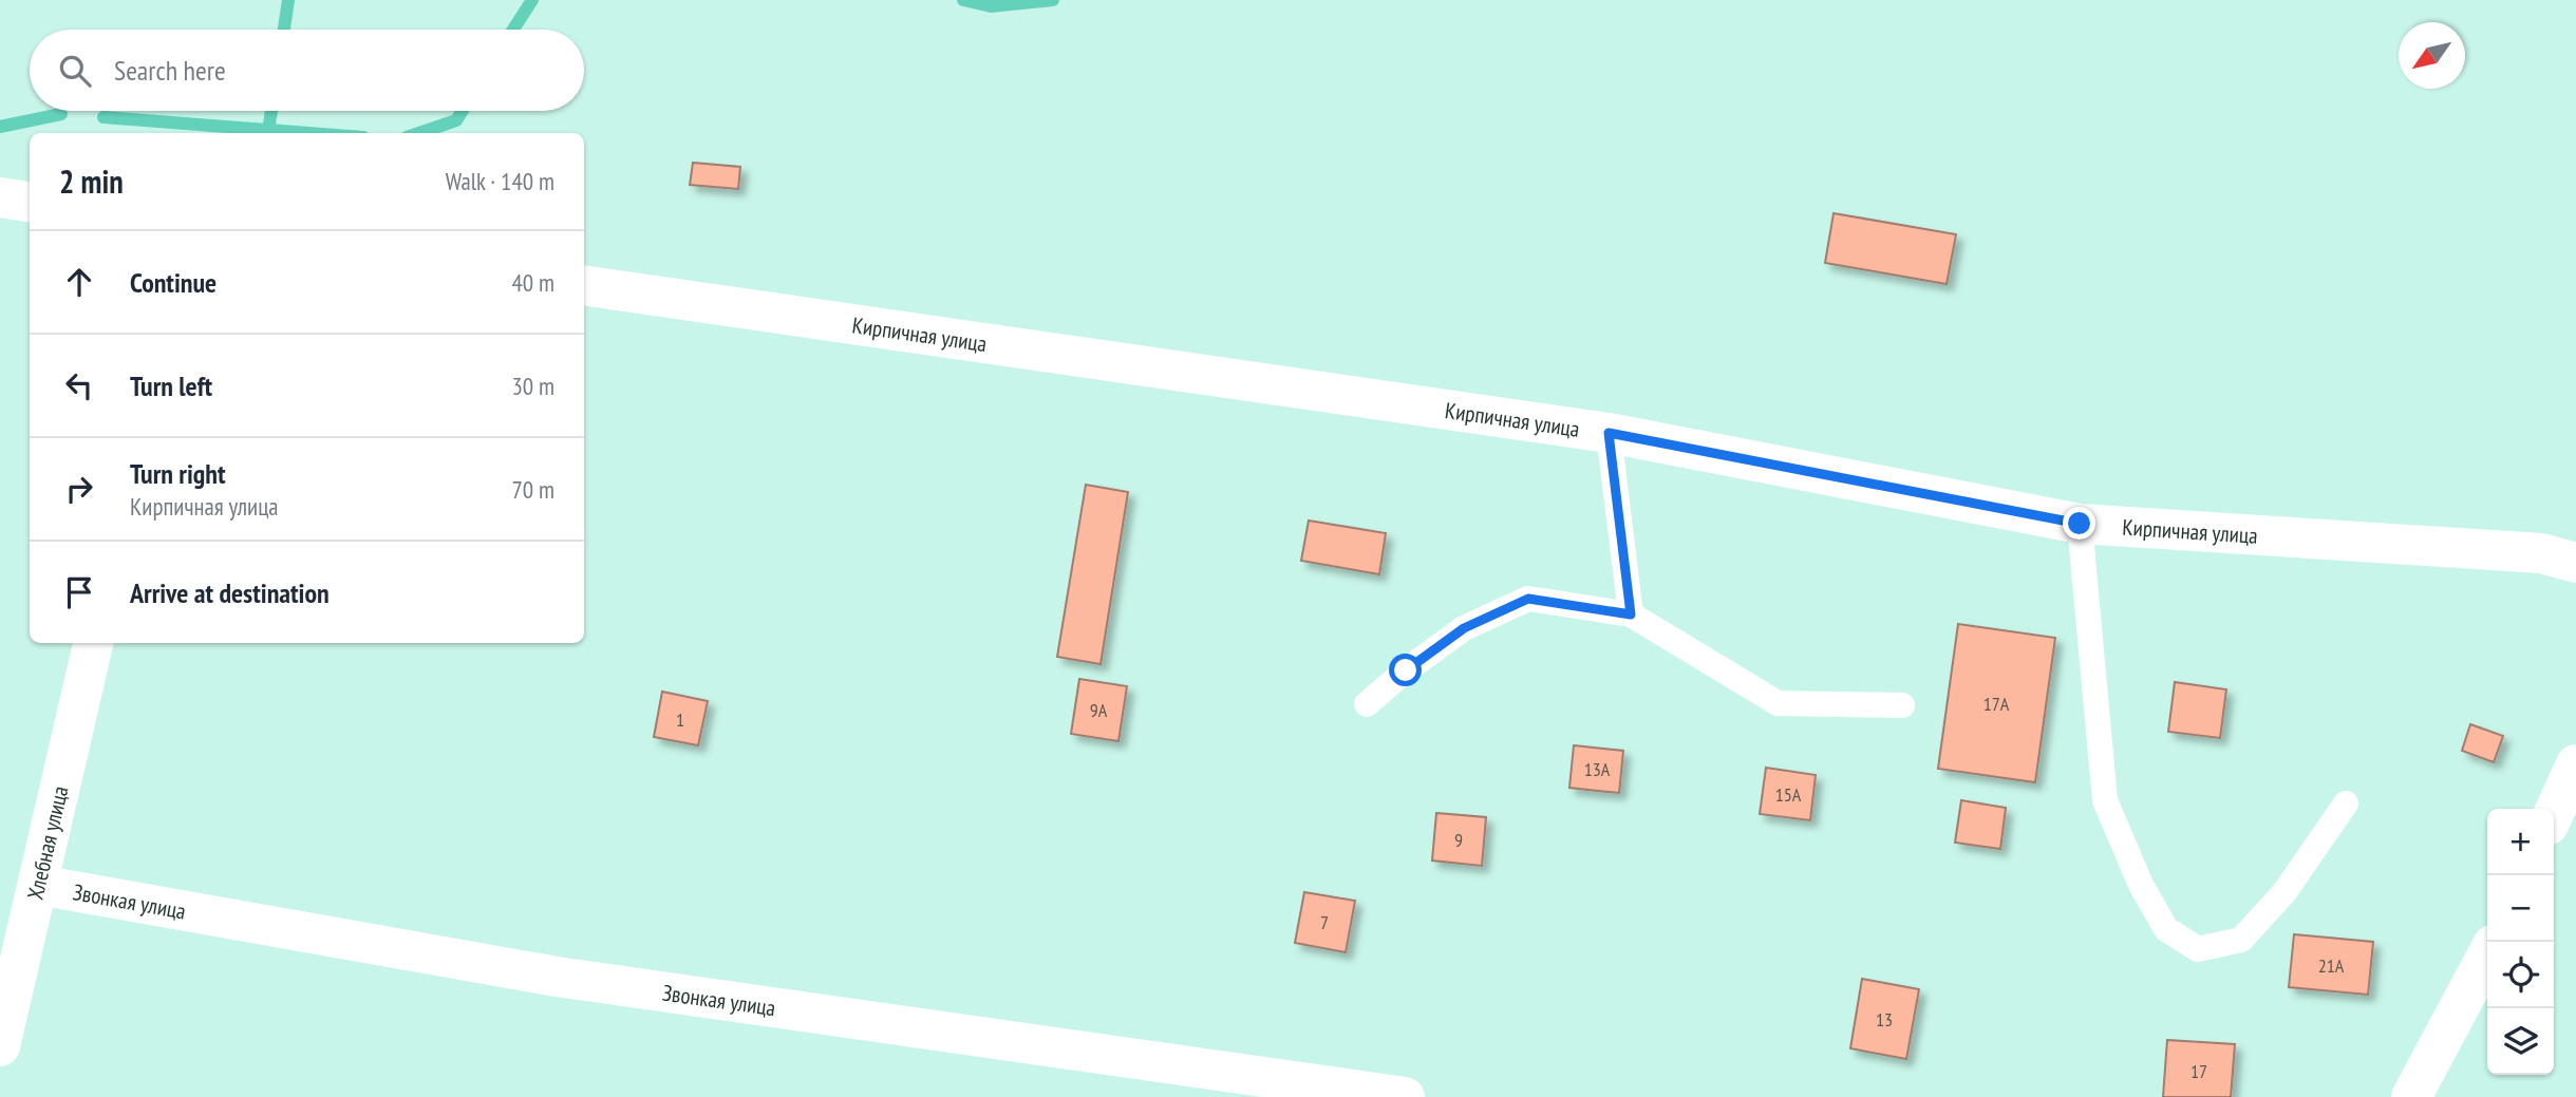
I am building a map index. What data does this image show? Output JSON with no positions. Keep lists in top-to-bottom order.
{
  "streets": {
    "street": ["Кирпичная улица", "Хлебная улица", "Звонкая улица"]
  },
  "crossings": [
    ["Хлебная улица", "Звонкая улица"]
  ],
  "house_numbers": [
    "17А",
    "9А",
    "1",
    "13А",
    "15А",
    "9",
    "7",
    "21А",
    "13",
    "17"
  ],
  "north": "bottom left",
  "page": {
    "search": "Search here",
    "heading": ["2 min", "Walk · 140 m"],
    "list": [
      ["Continue", "40 m"],
      ["Turn left", "30 m"],
      ["Turn right", "Кирпичная улица", "70 m"],
      "Arrive at destination"
    ],
    "map_buttons": ["+", "−"]
  }
}
